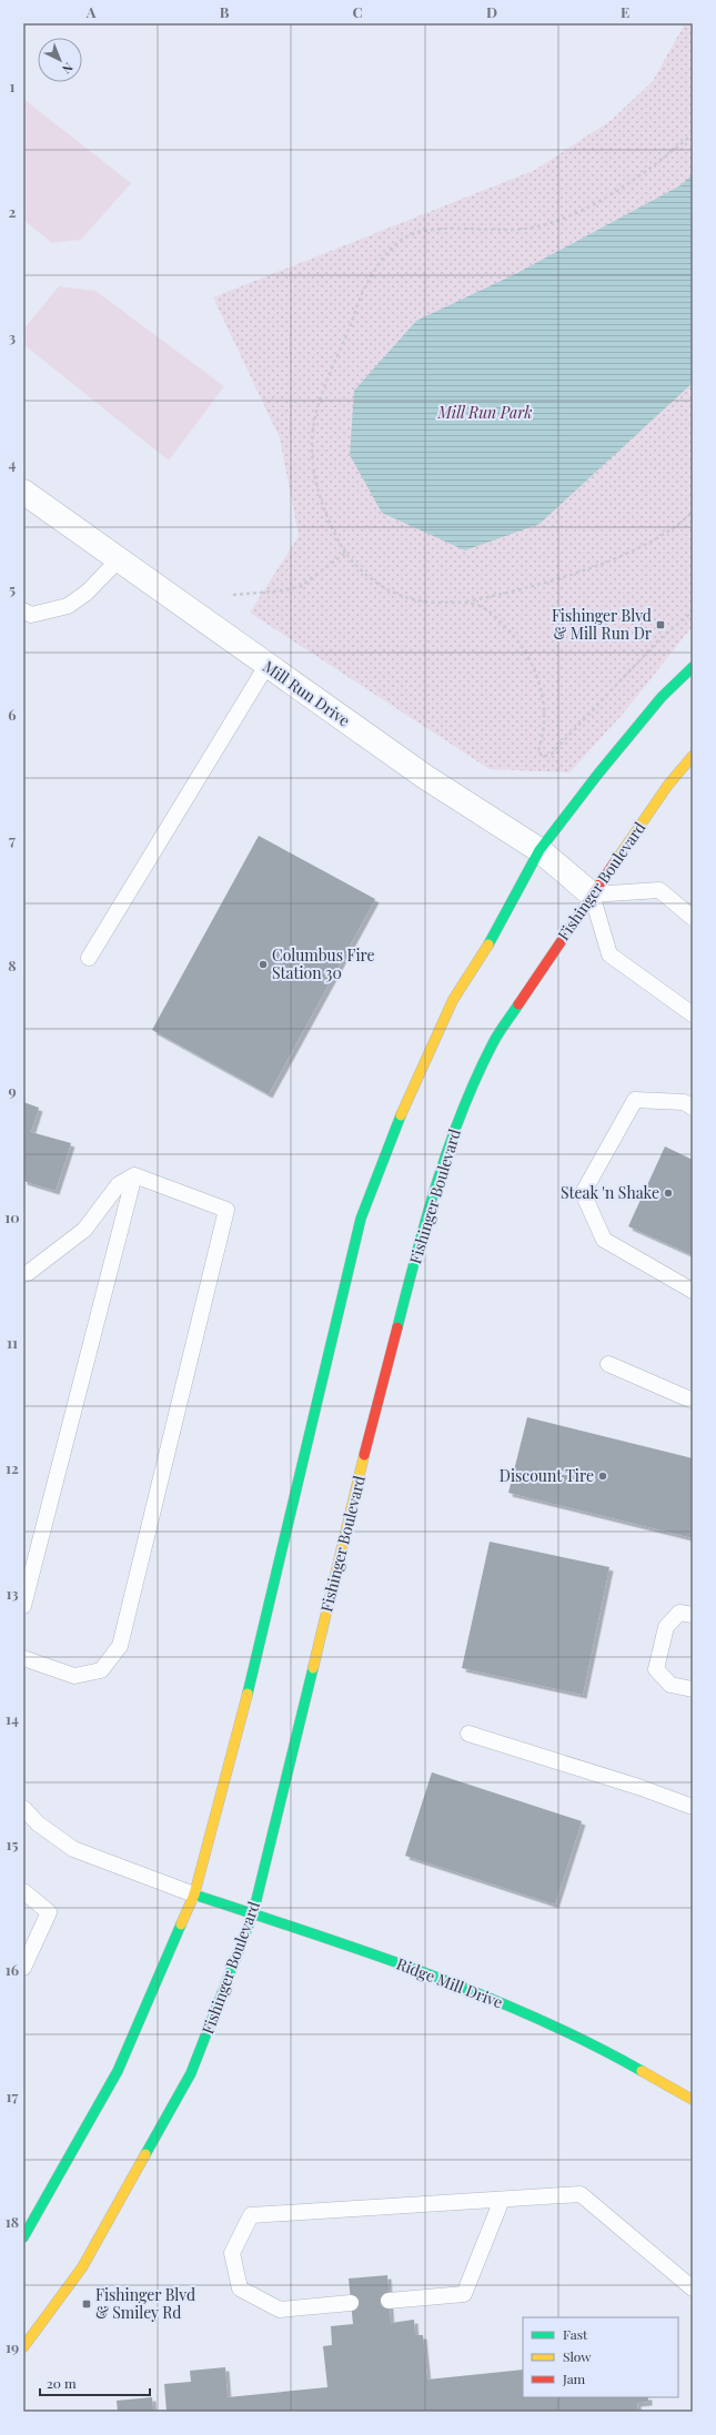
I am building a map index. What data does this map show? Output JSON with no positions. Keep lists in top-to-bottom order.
{
  "streets": {
    "main road": ["Fishinger Boulevard", "Ridge Mill Drive"],
    "street": ["Mill Run Drive"]
  },
  "crossings": [
    ["Mill Run Drive", "Fishinger Boulevard"],
    ["Fishinger Boulevard", "Ridge Mill Drive"]
  ],
  "parks": ["Mill Run Park"],
  "places": {
    "transit": ["Fishinger Blvd & Mill Run Dr", "Fishinger Blvd & Smiley Rd"],
    "other": ["Columbus Fire Station 30", "Steak 'n Shake", "Discount Tire"]
  },
  "legend": ["Fast", "Slow", "Jam"],
  "scale_bar": "20 m",
  "north": "bottom right",
  "grid": {
    "columns": [
      "A",
      "B",
      "C",
      "D",
      "E"
    ],
    "rows": [
      "1",
      "2",
      "3",
      "4",
      "5",
      "6",
      "7",
      "8",
      "9",
      "10",
      "11",
      "12",
      "13",
      "14",
      "15",
      "16",
      "17",
      "18",
      "19"
    ]
  }
}
